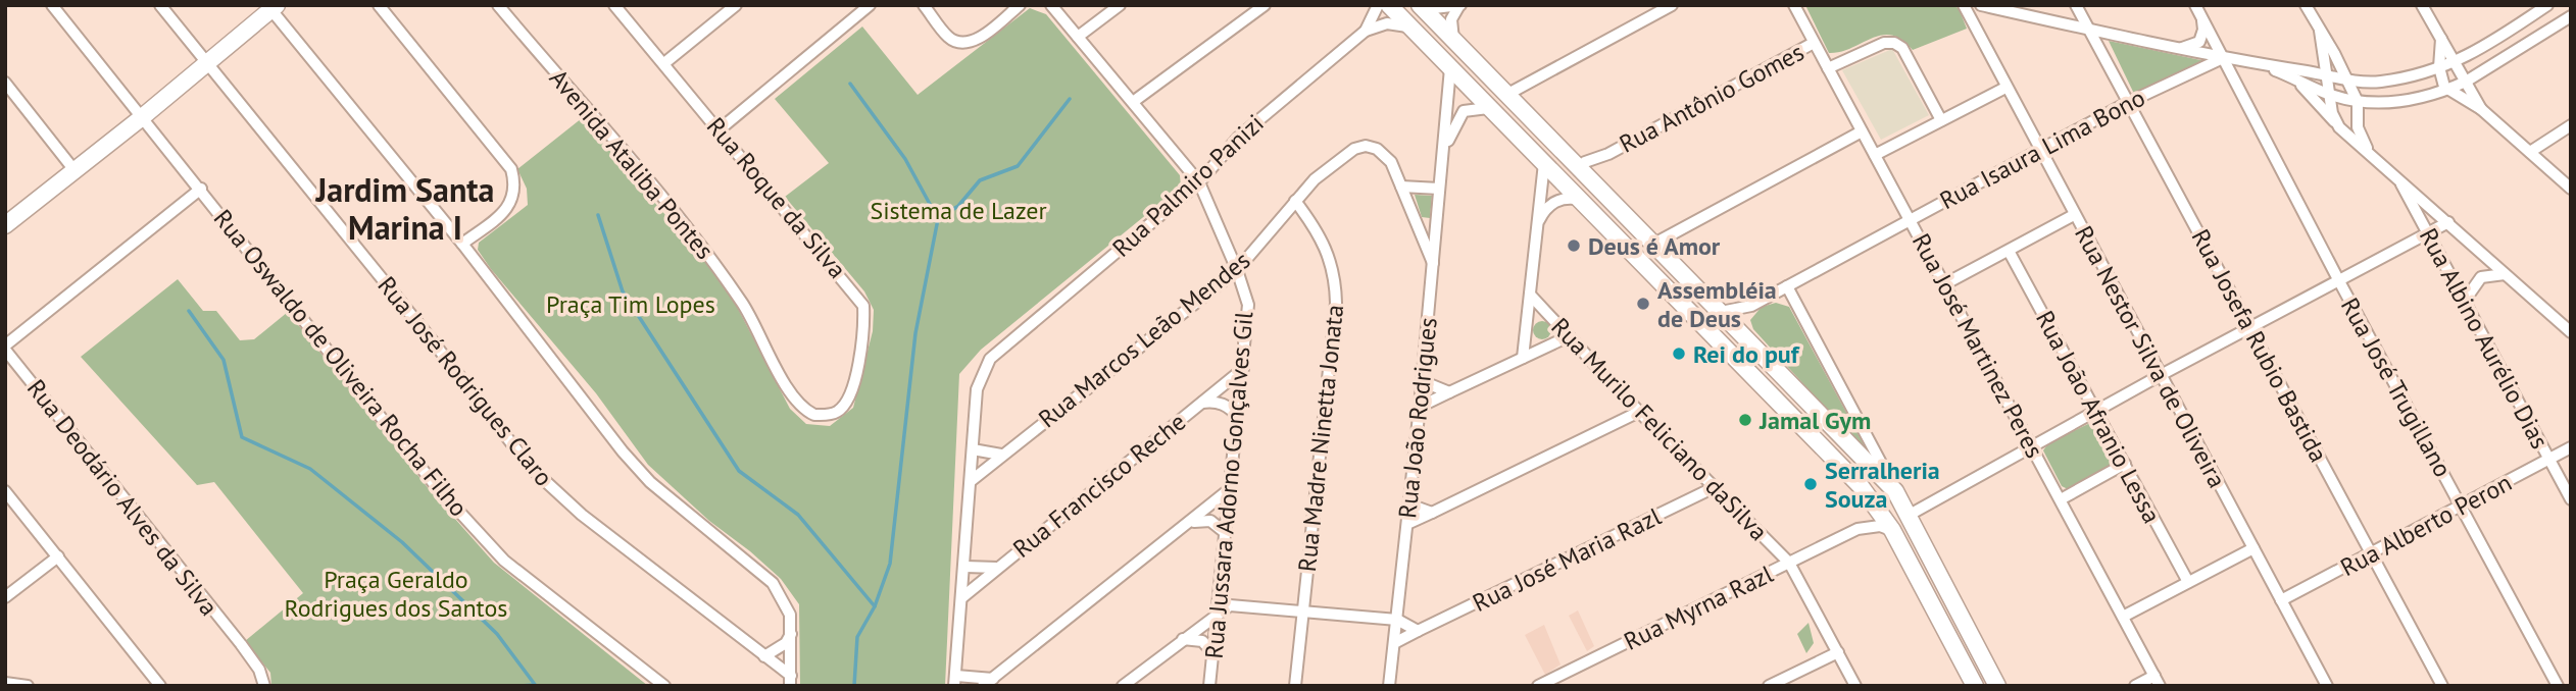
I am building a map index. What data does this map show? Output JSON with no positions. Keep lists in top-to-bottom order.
{
  "streets": {
    "street": [
      "Rua Antônio Gomes",
      "Rua Isaura Lima Bono",
      "Avenida Ataliba Pontes",
      "Rua Palmiro Panizi",
      "Rua Roque da Silva",
      "Rua Albino Aurélio Dias",
      "Rua Marcos Leão Mendes",
      "Rua José Martinez Peres",
      "Rua Josefa Rubio Bastida",
      "Rua Nestor Silva de Oliveira",
      "Rua Oswaldo de Oliveira Rocha Filho",
      "Rua José Rodrigues Claro",
      "Rua José Trugillano",
      "Rua João Afranio Lessa",
      "Rua João Rodrigues",
      "Rua Murilo Feliciano daSilva",
      "Rua Madre Ninetta Jonata",
      "Rua Francisco Reche",
      "Rua Jussara Adorno Gonçalves Gil",
      "Rua Deodário Alves da Silva",
      "Rua Alberto Peron",
      "Rua José Maria Razl",
      "Rua Myrna Razl"
    ]
  },
  "crossings": [
    ["Rua Antônio Gomes", "Rua José Martinez Peres"],
    ["Rua Isaura Lima Bono", "Rua José Martinez Peres"],
    ["Rua Isaura Lima Bono", "Rua Josefa Rubio Bastida"],
    ["Rua Isaura Lima Bono", "Rua Nestor Silva de Oliveira"],
    ["Rua Isaura Lima Bono", "Rua José Trugillano"],
    ["Avenida Ataliba Pontes", "Rua Roque da Silva"],
    ["Rua Palmiro Panizi", "Rua Jussara Adorno Gonçalves Gil"],
    ["Rua Albino Aurélio Dias", "Rua Alberto Peron"],
    ["Rua Marcos Leão Mendes", "Rua João Rodrigues"],
    ["Rua Marcos Leão Mendes", "Rua Madre Ninetta Jonata"],
    ["Rua Marcos Leão Mendes", "Rua Jussara Adorno Gonçalves Gil"],
    ["Rua Josefa Rubio Bastida", "Rua Alberto Peron"],
    ["Rua Nestor Silva de Oliveira", "Rua Alberto Peron"],
    ["Rua José Trugillano", "Rua Alberto Peron"],
    ["Rua João Rodrigues", "Rua José Maria Razl"],
    ["Rua Murilo Feliciano daSilva", "Rua José Maria Razl"],
    ["Rua Murilo Feliciano daSilva", "Rua Myrna Razl"],
    ["Rua Francisco Reche", "Rua Jussara Adorno Gonçalves Gil"]
  ],
  "districts": ["Jardim Santa Marina I"],
  "parks": ["Sistema de Lazer", "Praça Tim Lopes", "Praça Geraldo Rodrigues dos Santos"],
  "places": [
    "Deus é Amor",
    "Assembléia de Deus",
    "Rei do puf",
    "Jamal Gym",
    "Serralheria Souza"
  ]
}
